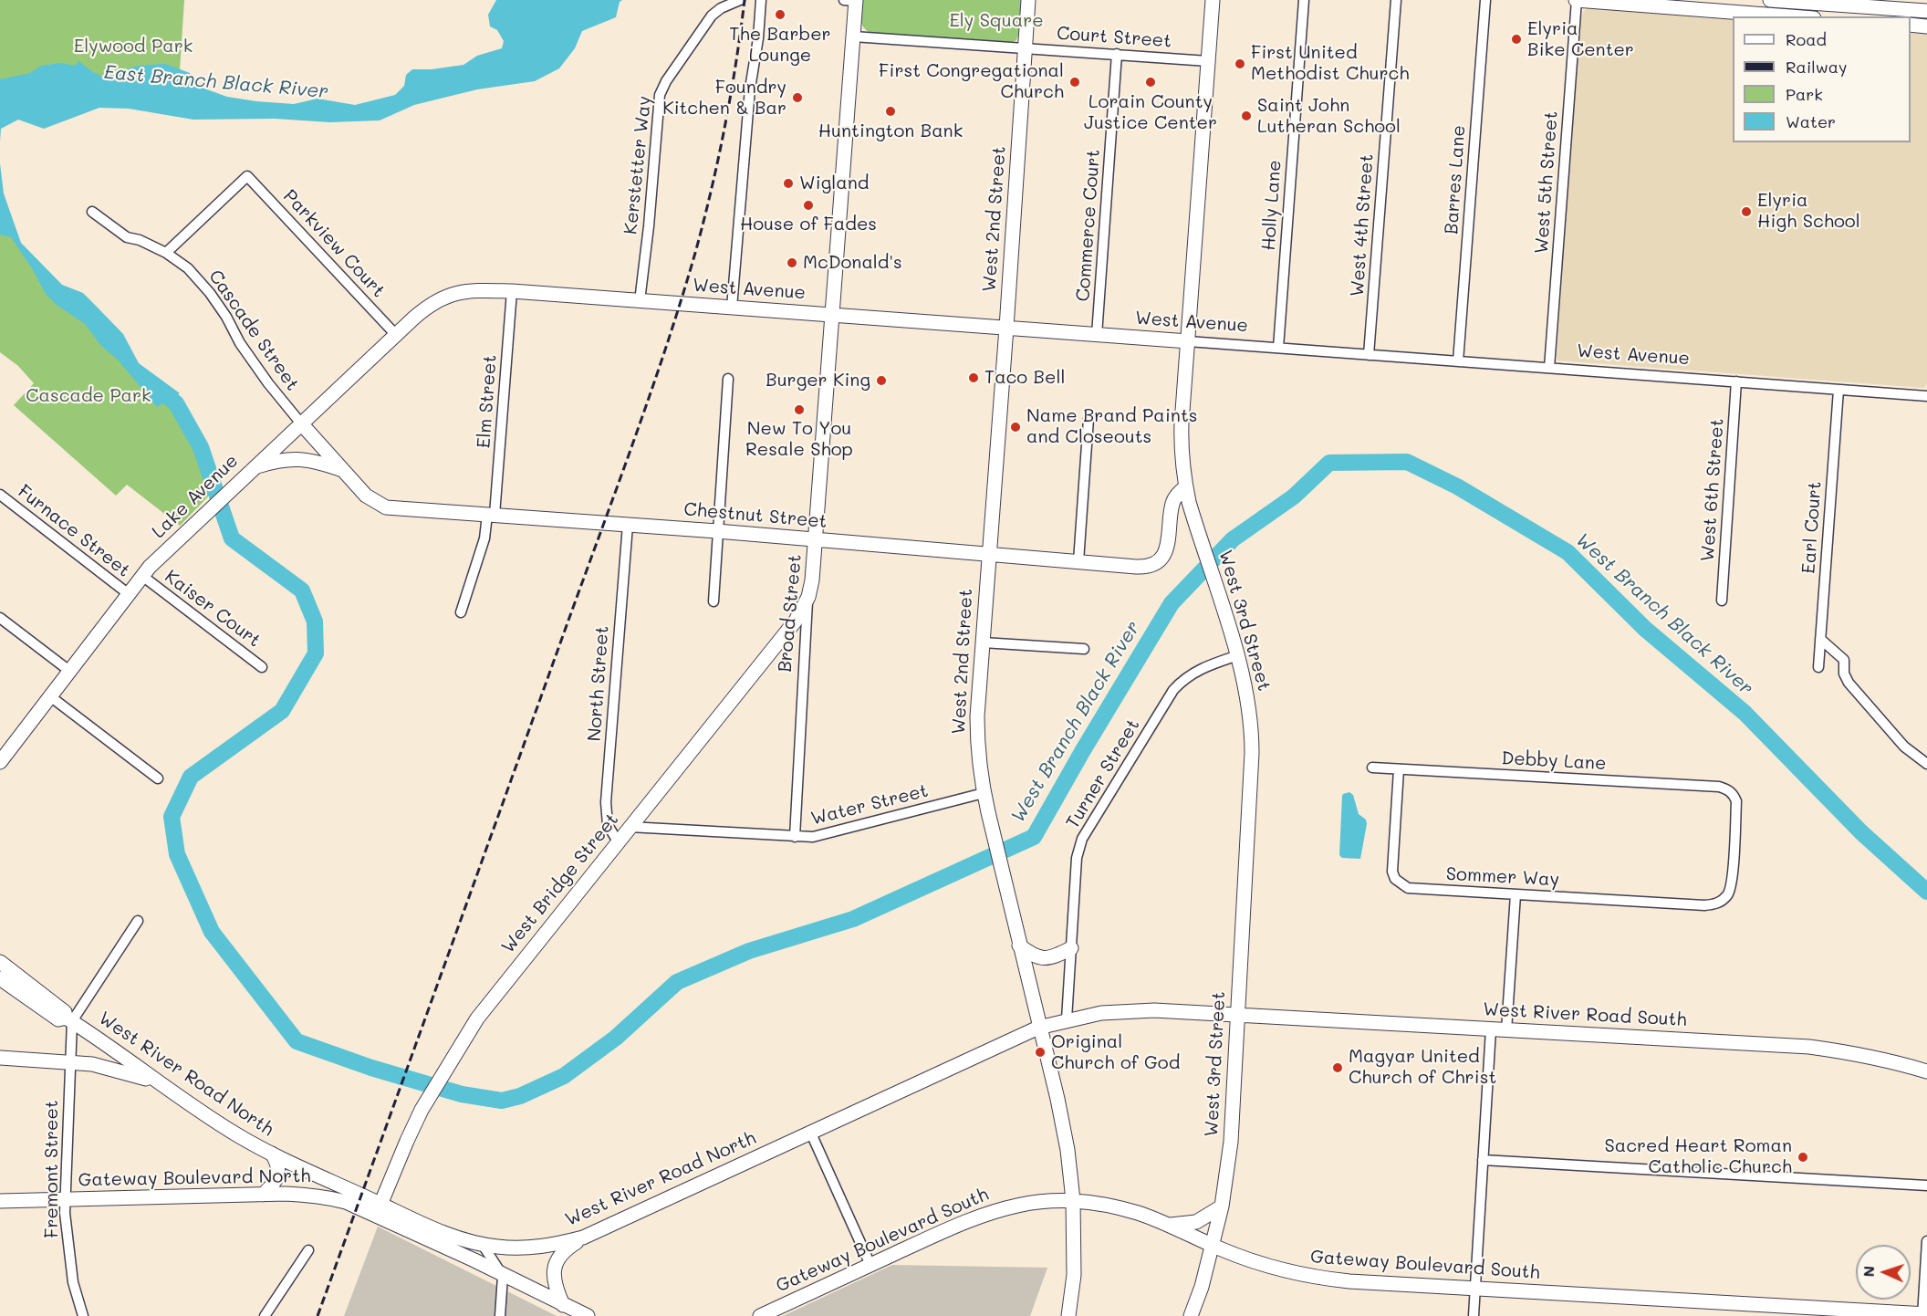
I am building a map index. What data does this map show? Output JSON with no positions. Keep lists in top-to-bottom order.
{
  "streets": {
    "main road": [
      "West 2nd Street",
      "West Avenue",
      "Lake Avenue",
      "Chestnut Street",
      "Broad Street",
      "West 3rd Street",
      "West Bridge Street",
      "West River Road South",
      "West River Road North",
      "Gateway Boulevard North",
      "Gateway Boulevard South"
    ],
    "street": [
      "Court Street",
      "Kerstetter Way",
      "Barres Lane",
      "West 5th Street",
      "Holly Lane",
      "Commerce Court",
      "West 4th Street",
      "Parkview Court",
      "Cascade Street",
      "Elm Street",
      "West 6th Street",
      "Earl Court",
      "Furnace Street",
      "Kaiser Court",
      "North Street",
      "Debby Lane",
      "Turner Street",
      "Water Street",
      "Sommer Way",
      "Fremont Street"
    ]
  },
  "crossings": [
    ["Court Street", "West 2nd Street"],
    ["Court Street", "Commerce Court"],
    ["Court Street", "Broad Street"],
    ["Court Street", "West 3rd Street"],
    ["Kerstetter Way", "West Avenue"],
    ["Barres Lane", "West Avenue"],
    ["West 5th Street", "West Avenue"],
    ["Holly Lane", "West Avenue"],
    ["West 2nd Street", "West Avenue"],
    ["West 2nd Street", "Chestnut Street"],
    ["West 2nd Street", "Water Street"],
    ["West 2nd Street", "West River Road North"],
    ["West 2nd Street", "Gateway Boulevard South"],
    ["Commerce Court", "West Avenue"],
    ["West 4th Street", "West Avenue"],
    ["Parkview Court", "Cascade Street"],
    ["Parkview Court", "Lake Avenue"],
    ["West Avenue", "Elm Street"],
    ["West Avenue", "West 6th Street"],
    ["West Avenue", "Lake Avenue"],
    ["West Avenue", "Earl Court"],
    ["West Avenue", "Broad Street"],
    ["West Avenue", "West 3rd Street"],
    ["Cascade Street", "Lake Avenue"],
    ["Cascade Street", "Chestnut Street"],
    ["Elm Street", "Chestnut Street"],
    ["Lake Avenue", "Chestnut Street"],
    ["Lake Avenue", "Furnace Street"],
    ["Lake Avenue", "Kaiser Court"],
    ["Chestnut Street", "Broad Street"],
    ["Chestnut Street", "West 3rd Street"],
    ["Chestnut Street", "North Street"],
    ["Broad Street", "Water Street"],
    ["Broad Street", "West Bridge Street"],
    ["West 3rd Street", "Turner Street"],
    ["West 3rd Street", "West River Road South"],
    ["West 3rd Street", "West River Road North"],
    ["West 3rd Street", "Gateway Boulevard South"],
    ["North Street", "West Bridge Street"],
    ["Debby Lane", "Sommer Way"],
    ["Turner Street", "West River Road North"],
    ["Water Street", "West Bridge Street"],
    ["West Bridge Street", "West River Road North"],
    ["West Bridge Street", "Gateway Boulevard North"],
    ["West River Road South", "West River Road North"],
    ["West River Road North", "Fremont Street"],
    ["West River Road North", "Gateway Boulevard North"],
    ["Fremont Street", "Gateway Boulevard North"]
  ],
  "water": ["East Branch Black River", "West Branch Black River"],
  "parks": ["Ely Square", "Elywood Park", "Cascade Park"],
  "places": [
    "The Barber Lounge",
    "Elyria Bike Center",
    "First United Methodist Church",
    "First Congregational Church",
    "Lorain County Justice Center",
    "Foundry Kitchen & Bar",
    "Huntington Bank",
    "Saint John Lutheran School",
    "Wigland",
    "House of Fades",
    "Elyria High School",
    "McDonald's",
    "Taco Bell",
    "Burger King",
    "New To You Resale Shop",
    "Name Brand Paints and Closeouts",
    "Original Church of God",
    "Magyar United Church of Christ",
    "Sacred Heart Roman Catholic Church"
  ],
  "legend": [
    "Road",
    "Railway",
    "Park",
    "Water"
  ],
  "north": "left"
}
